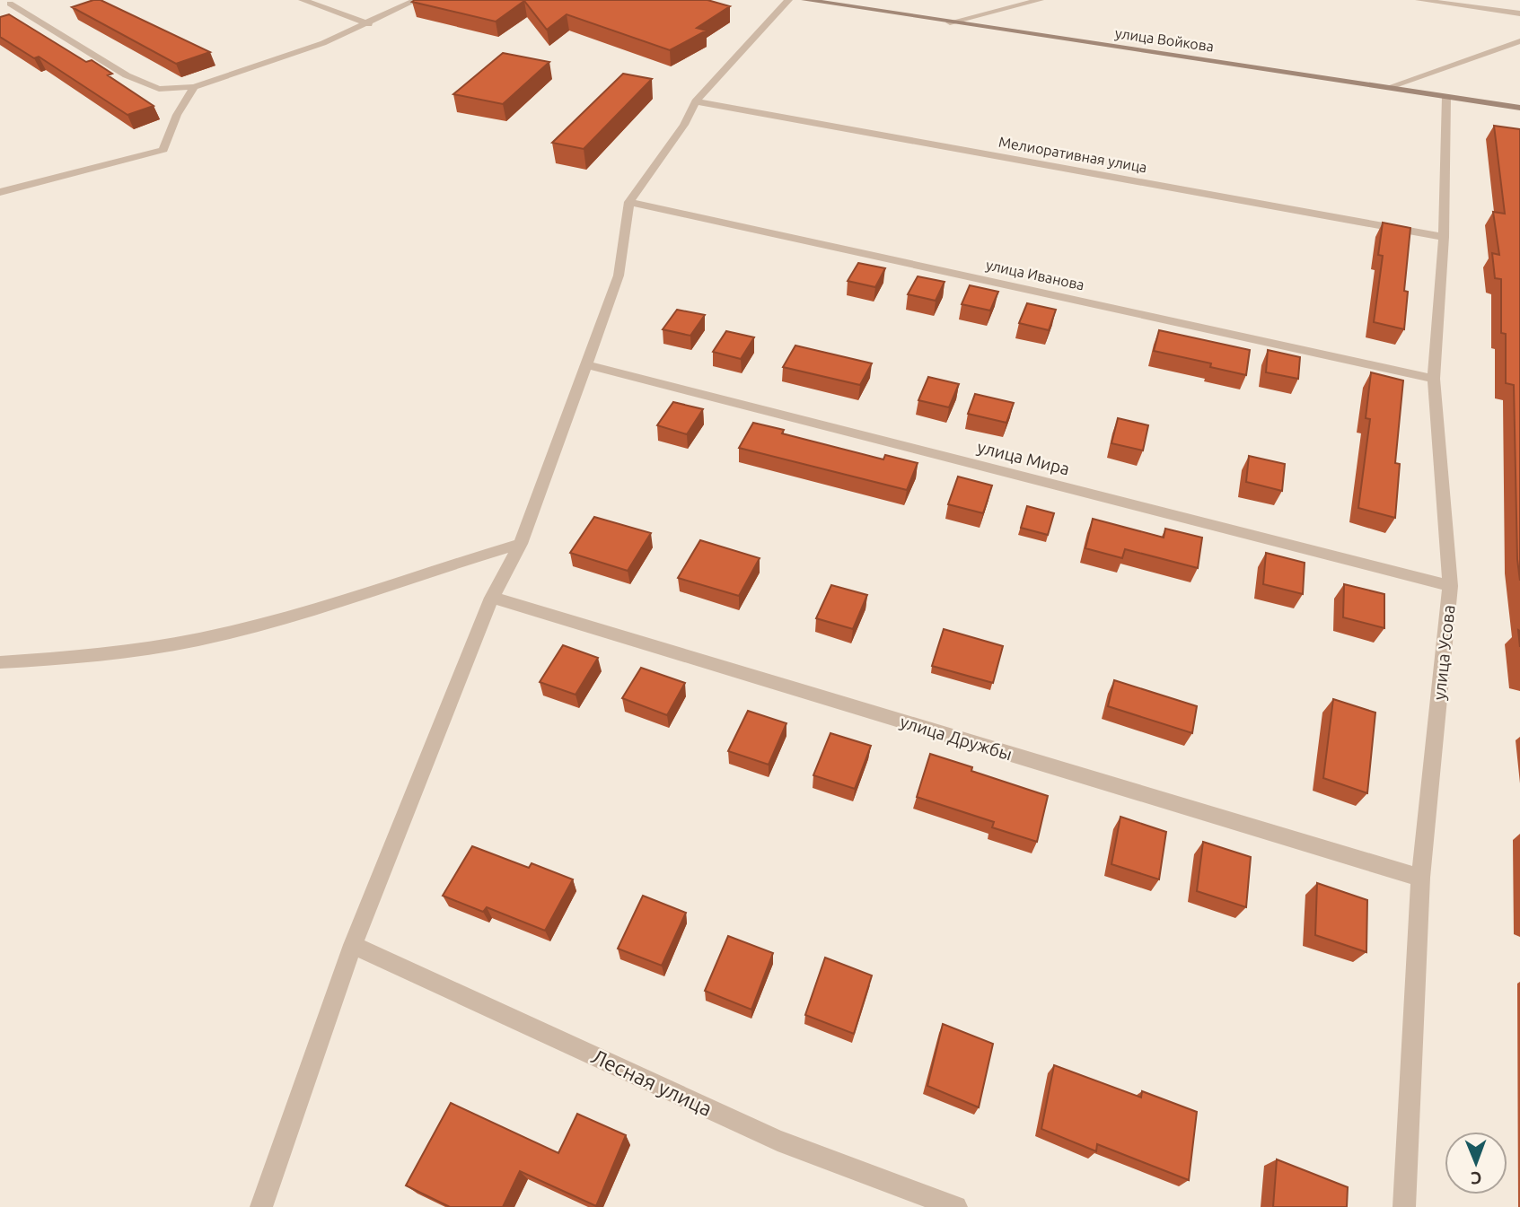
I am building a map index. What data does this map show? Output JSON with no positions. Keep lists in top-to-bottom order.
{
  "streets": {
    "main road": ["улица Войкова"],
    "street": [
      "Мелиоративная улица",
      "улица Иванова",
      "улица Мира",
      "улица Усова",
      "улица Дружбы",
      "Лесная улица"
    ]
  },
  "crossings": [
    ["улица Войкова", "улица Усова"],
    ["Мелиоративная улица", "улица Усова"],
    ["улица Иванова", "улица Усова"],
    ["улица Мира", "улица Усова"],
    ["улица Усова", "улица Дружбы"]
  ],
  "north": "bottom"
}
